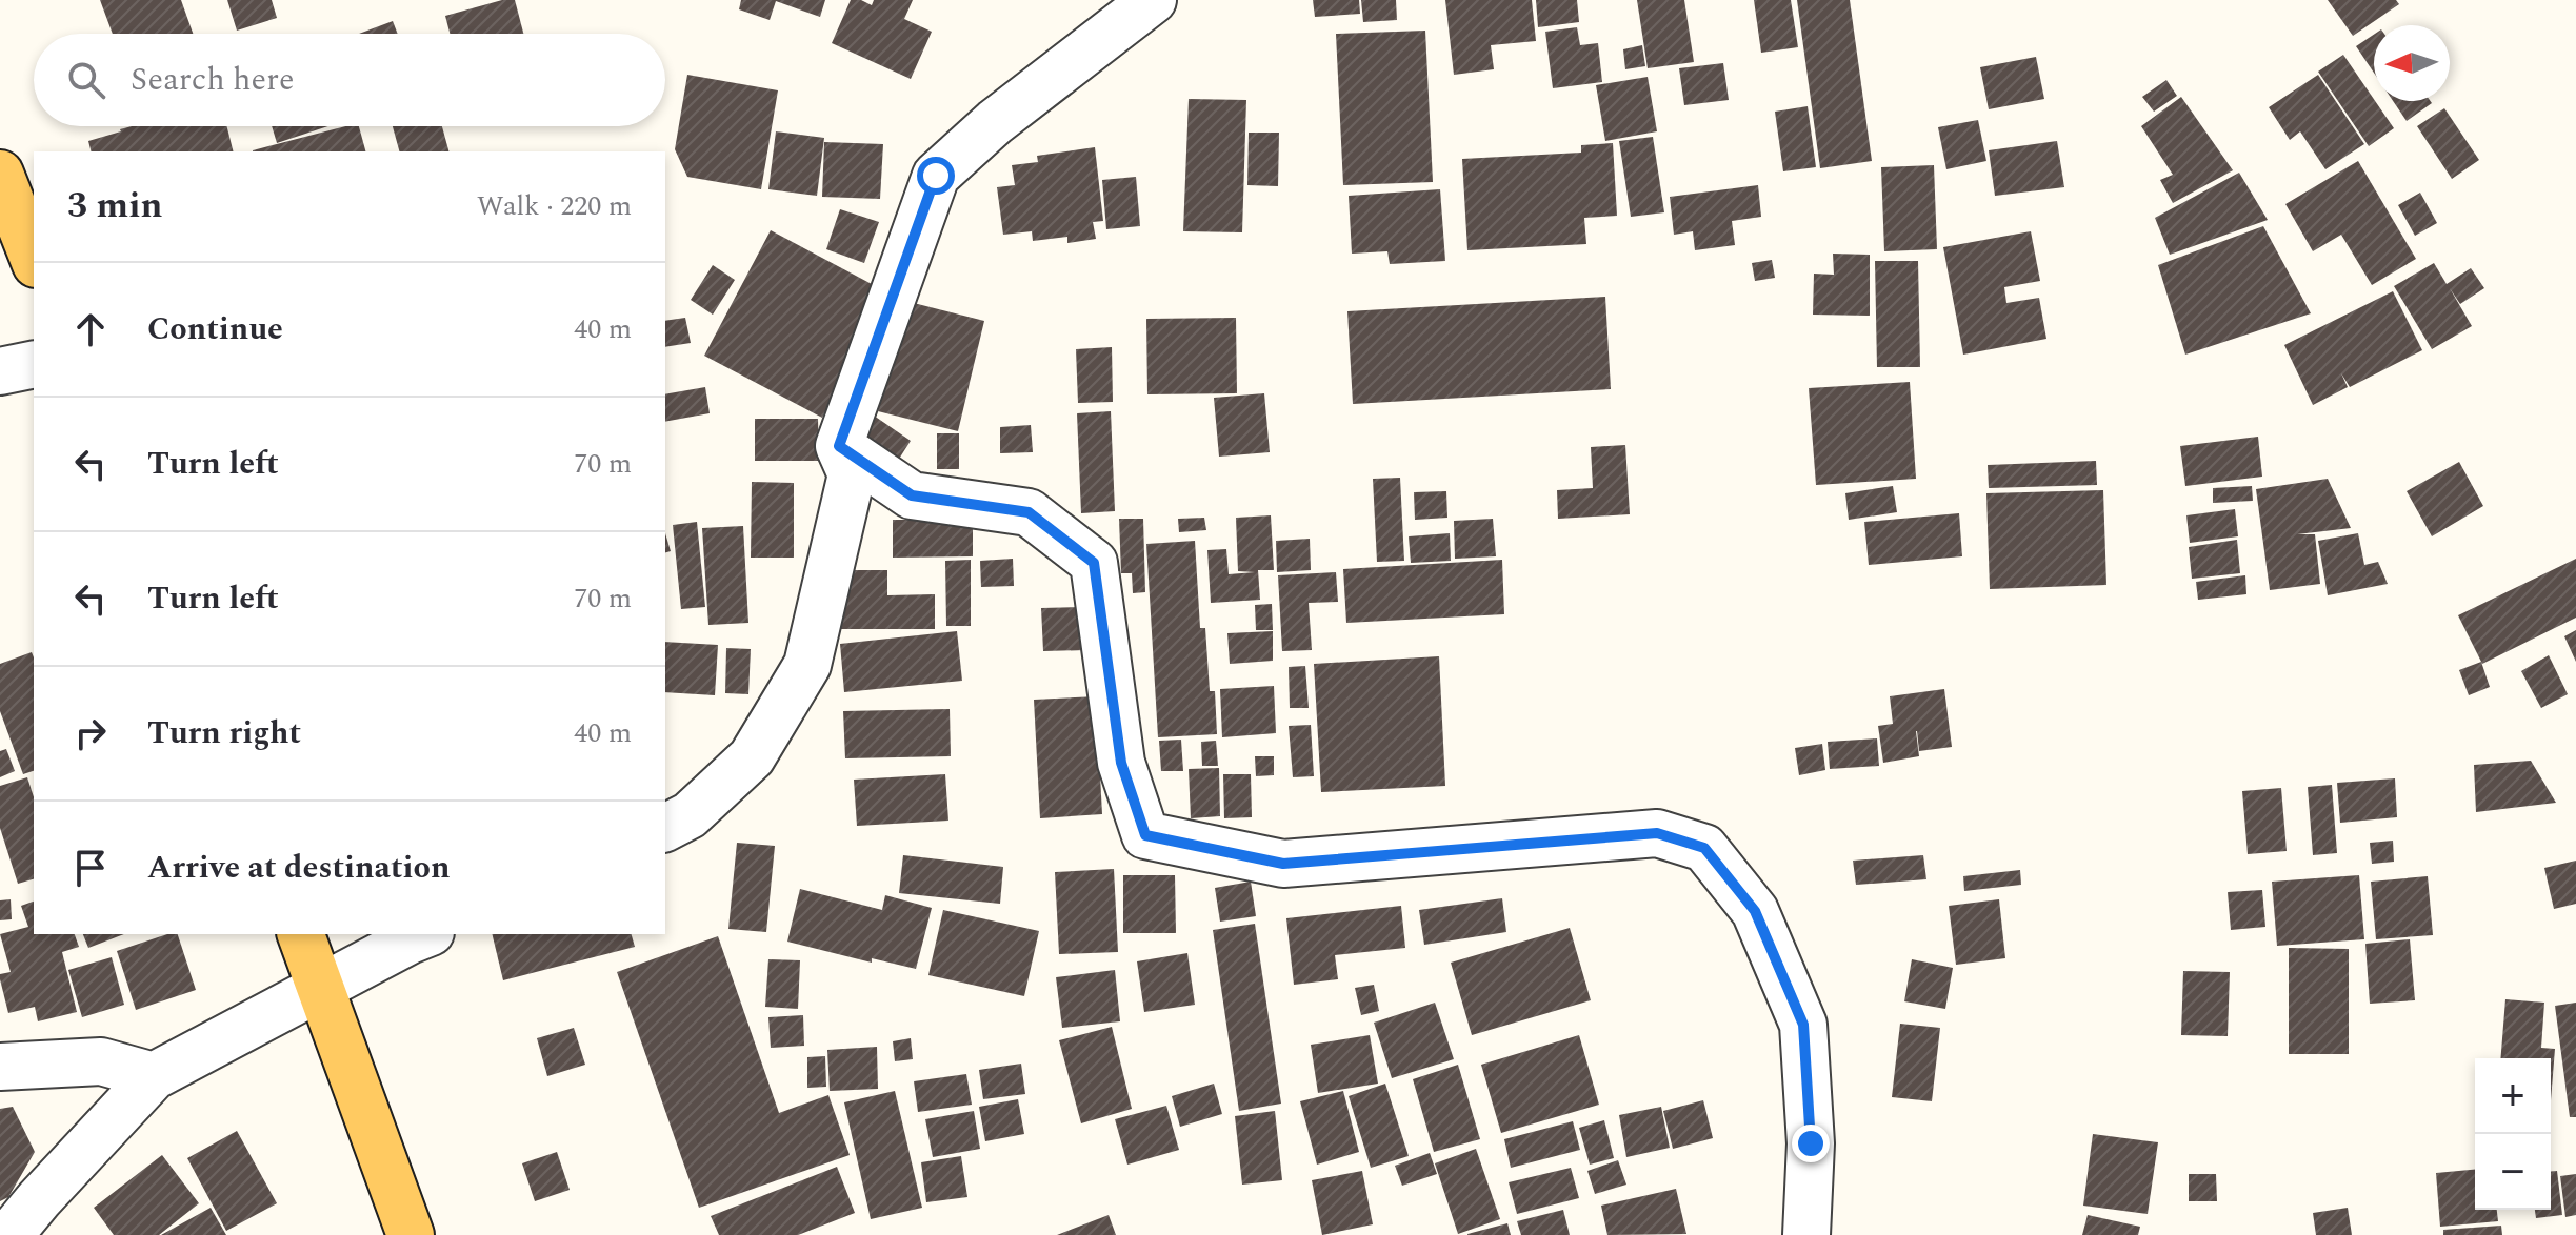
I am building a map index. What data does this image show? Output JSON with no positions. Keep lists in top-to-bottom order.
{
  "north": "left",
  "page": {
    "search": "Search here",
    "heading": ["3 min", "Walk · 220 m"],
    "list": [
      ["Continue", "40 m"],
      ["Turn left", "70 m"],
      ["Turn left", "70 m"],
      ["Turn right", "40 m"],
      "Arrive at destination"
    ],
    "map_buttons": ["+", "−"]
  }
}
